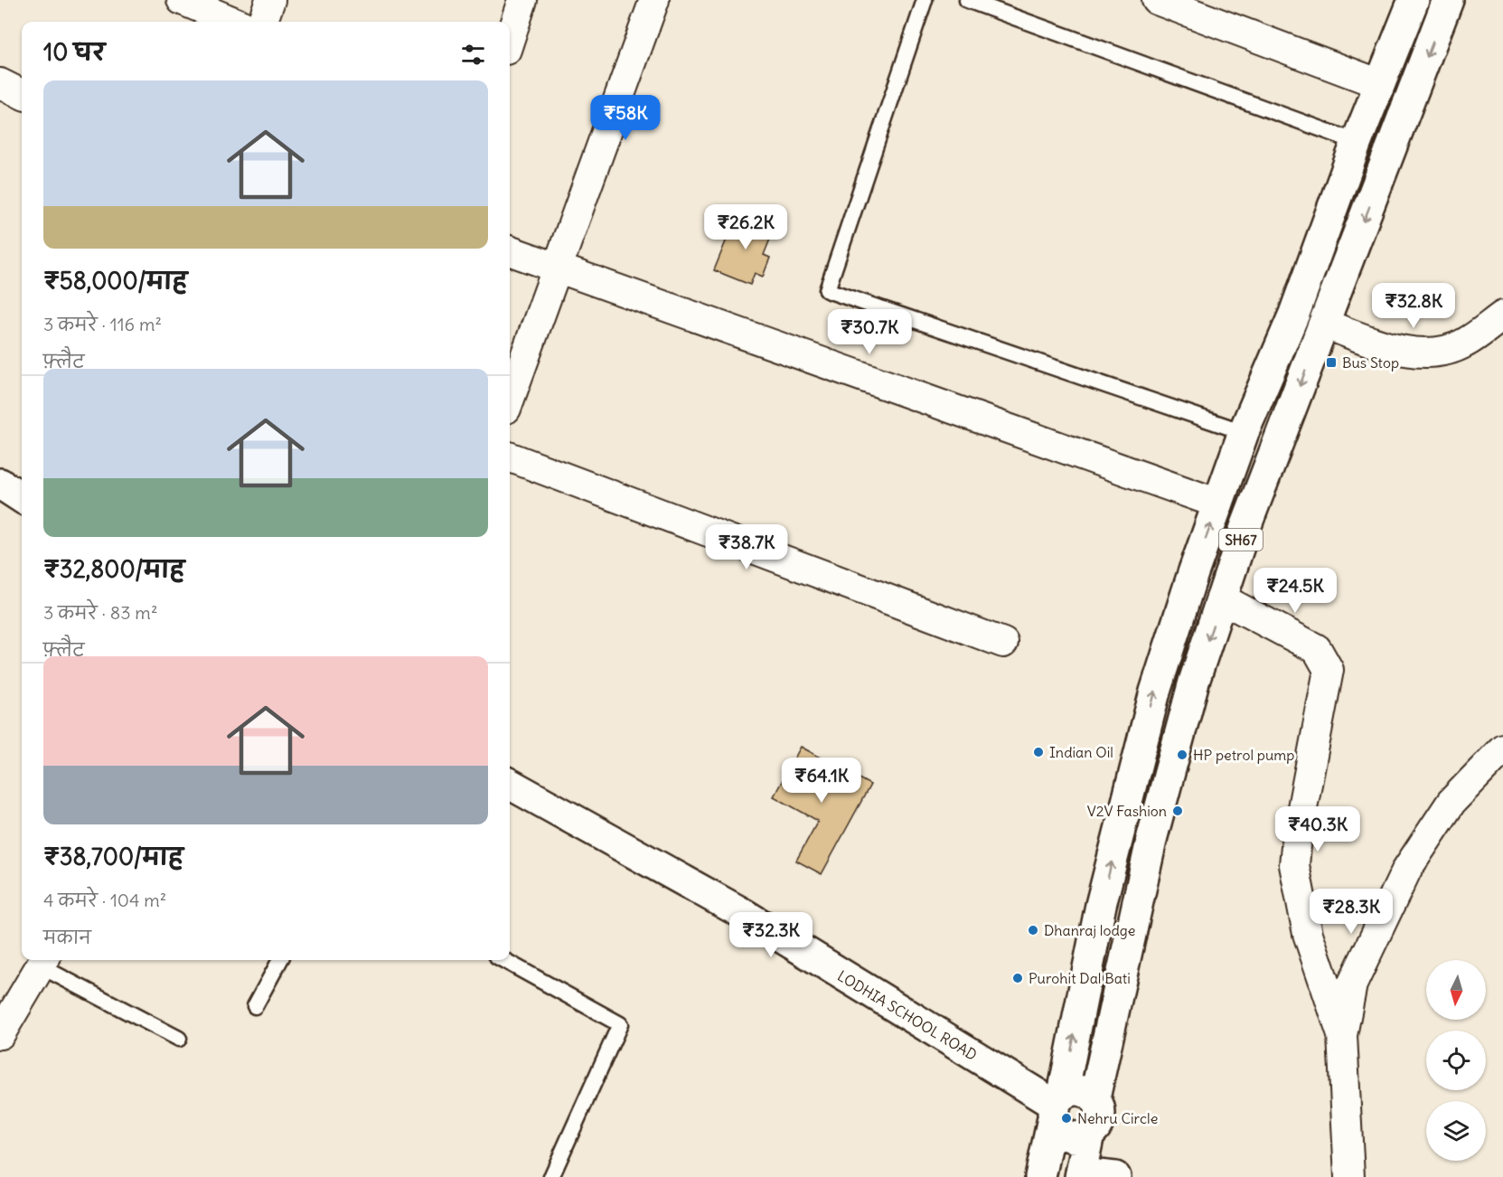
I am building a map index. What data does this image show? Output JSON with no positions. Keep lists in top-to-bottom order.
{
  "streets": {
    "main road": ["SH67", "LODHIA SCHOOL ROAD"]
  },
  "crossings": [
    ["SH67", "LODHIA SCHOOL ROAD"]
  ],
  "places": {
    "transit": ["Bus Stop"],
    "other": [
      "Indian Oil",
      "HP petrol pump",
      "V2V Fashion",
      "Dhanraj lodge",
      "Purohit Dal Bati",
      "Nehru Circle"
    ]
  },
  "north": "bottom",
  "page": {
    "heading": "10 घर",
    "list": [
      {
        "name": "₹58,000/माह",
        "note": "3 कमरे · 116 m² · फ़्लैट"
      },
      {
        "name": "₹32,800/माह",
        "note": "3 कमरे · 83 m² · फ़्लैट"
      },
      {
        "name": "₹38,700/माह",
        "note": "4 कमरे · 104 m² · मकान"
      }
    ],
    "price": [
      "₹58K",
      "₹26.2K",
      "₹32.8K",
      "₹30.7K",
      "₹38.7K",
      "₹24.5K",
      "₹64.1K",
      "₹40.3K",
      "₹28.3K",
      "₹32.3K"
    ]
  }
}
